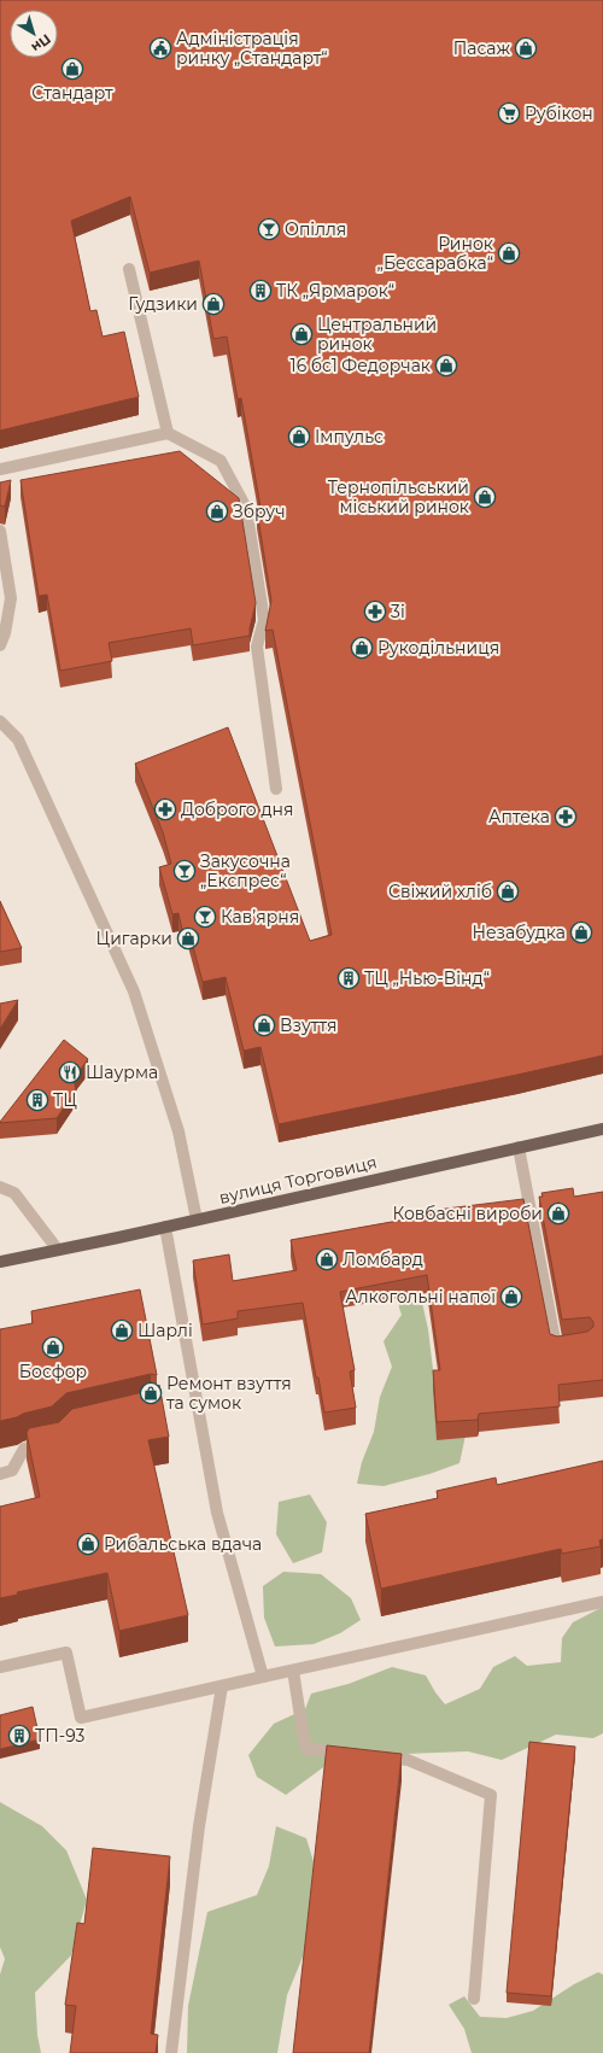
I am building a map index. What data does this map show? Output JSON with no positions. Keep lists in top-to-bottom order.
{
  "streets": {
    "main road": ["вулиця Торговиця"]
  },
  "places": {
    "public building": ["Адміністрація ринку „Стандарт“"],
    "shop": [
      "Пасаж",
      "Стандарт",
      "Ринок „Бессарабка“",
      "Гудзики",
      "Центральний ринок",
      "16 бс1 Федорчак",
      "Імпульс",
      "Тернопільський міський ринок",
      "Збруч",
      "Рукодільниця",
      "Свіжий хліб",
      "Незабудка",
      "Цигарки",
      "Взуття",
      "Ковбасні вироби",
      "Ломбард",
      "Алкогольні напої",
      "Шарлі",
      "Босфор",
      "Ремонт взуття та сумок",
      "Рибальська вдача"
    ],
    "supermarket": ["Рубікон"],
    "bar": ["Опілля", "Закусочна „Експрес“", "Кав’ярня"],
    "building": [
      "ТК „Ярмарок“",
      "ТЦ „Нью-Вінд“",
      "ТЦ",
      "ТП-93"
    ],
    "pharmacy": ["3і", "Доброго дня", "Аптека"],
    "restaurant": ["Шаурма"]
  },
  "north": "bottom right"
}
